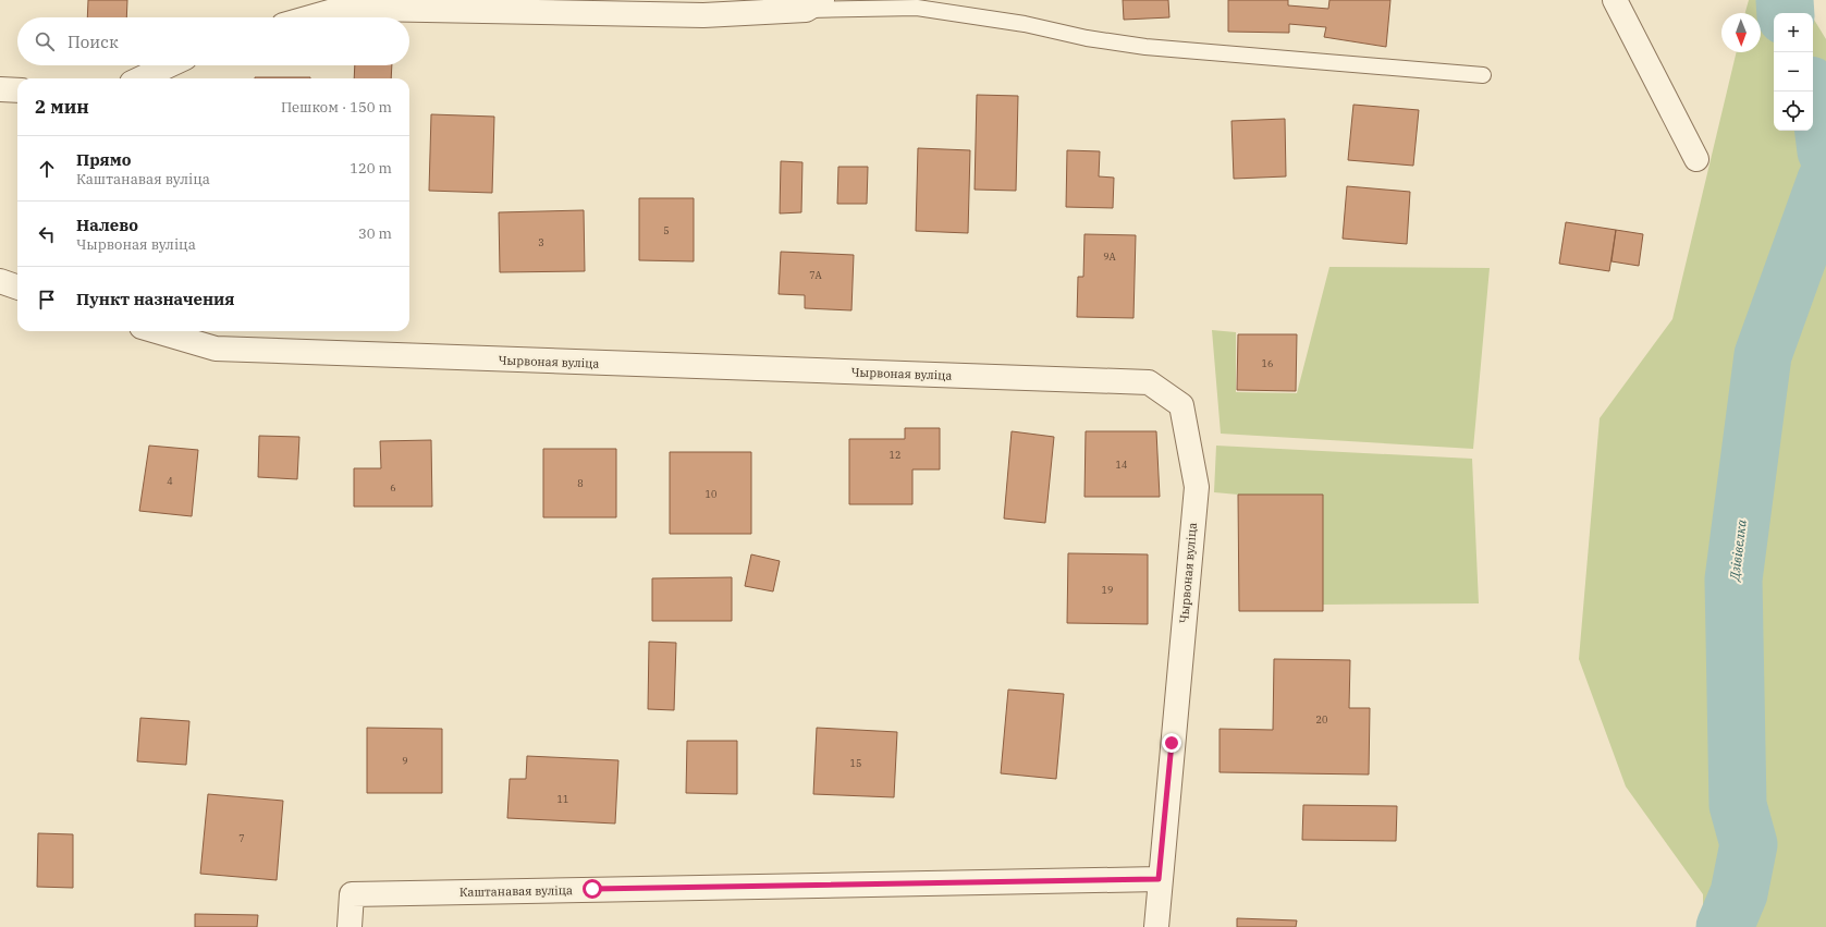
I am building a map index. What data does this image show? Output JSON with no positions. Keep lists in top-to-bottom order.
{
  "streets": {
    "street": ["Чырвоная вуліца", "Каштанавая вуліца"]
  },
  "crossings": [
    ["Чырвоная вуліца", "Каштанавая вуліца"]
  ],
  "water": ["Дзівівелка"],
  "house_numbers": [
    "5",
    "3",
    "9А",
    "7А",
    "16",
    "12",
    "14",
    "4",
    "8",
    "6",
    "10",
    "19",
    "20",
    "9",
    "15",
    "11",
    "7"
  ],
  "north": "bottom",
  "page": {
    "map_buttons": ["+", "−"],
    "search": "Поиск",
    "heading": ["2 мин", "Пешком · 150 m"],
    "list": [
      ["Прямо", "Каштанавая вуліца", "120 m"],
      ["Налево", "Чырвоная вуліца", "30 m"],
      "Пункт назначения"
    ]
  }
}
